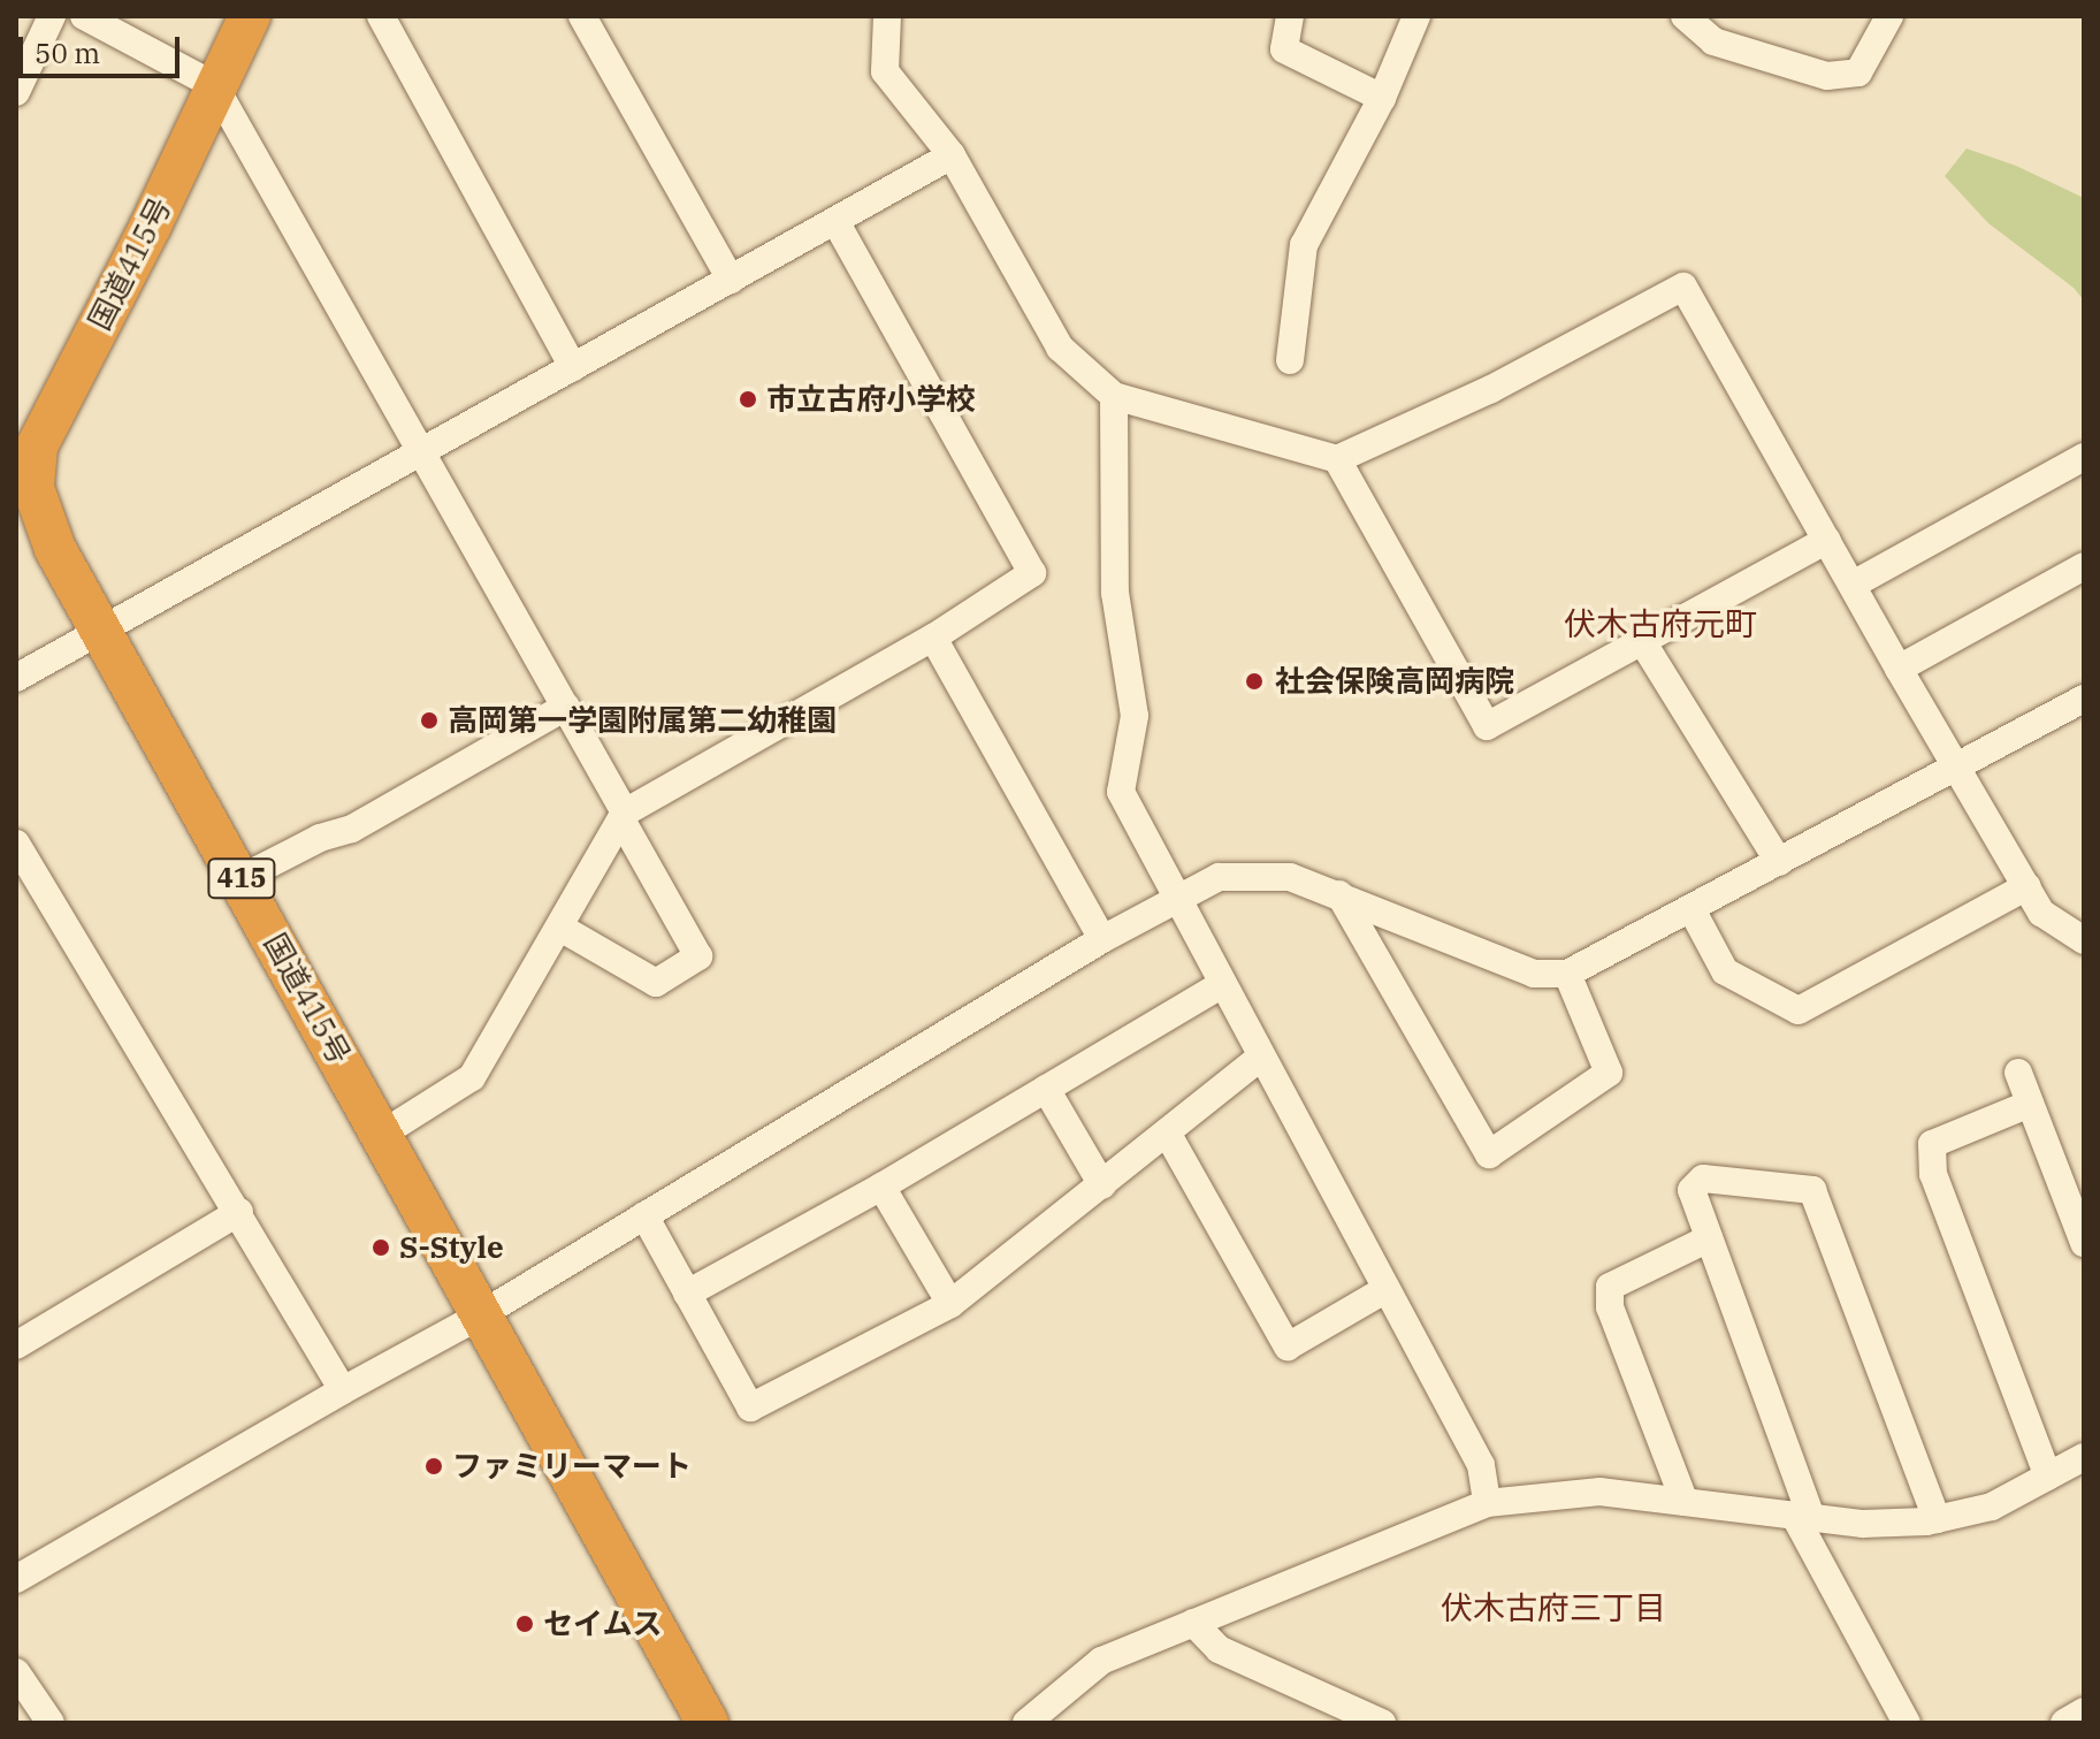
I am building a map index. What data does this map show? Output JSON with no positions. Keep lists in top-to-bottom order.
{
  "streets": {
    "highway": ["国道415号", "415"]
  },
  "districts": ["伏木古府元町", "伏木古府三丁目"],
  "places": [
    "市立古府小学校",
    "社会保険高岡病院",
    "高岡第一学園附属第二幼稚園",
    "S-Style",
    "ファミリーマート",
    "セイムス"
  ],
  "scale_bar": "50 m"
}
